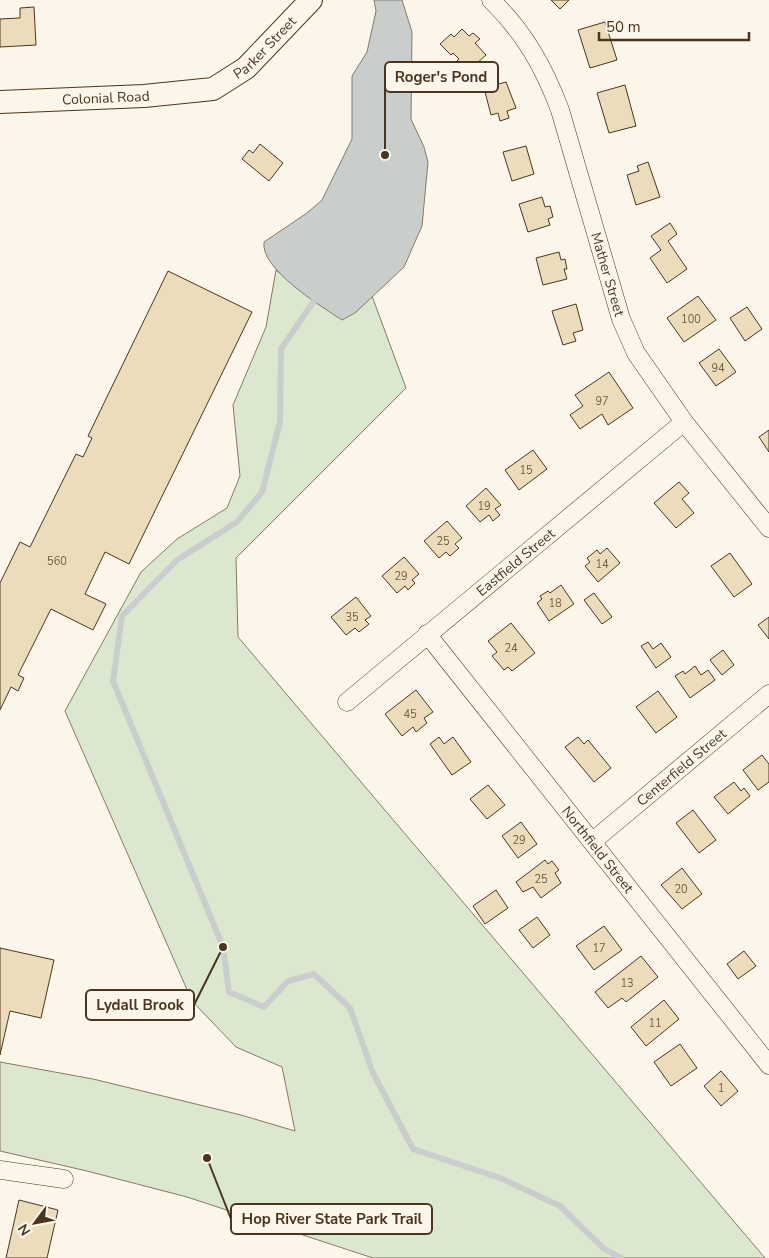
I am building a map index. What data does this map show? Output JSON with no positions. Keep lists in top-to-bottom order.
{
  "streets": {
    "street": [
      "Parker Street",
      "Colonial Road",
      "Mather Street",
      "Eastfield Street",
      "Centerfield Street",
      "Northfield Street"
    ]
  },
  "crossings": [
    ["Parker Street", "Colonial Road"],
    ["Mather Street", "Eastfield Street"],
    ["Eastfield Street", "Northfield Street"],
    ["Centerfield Street", "Northfield Street"]
  ],
  "places": ["Roger's Pond", "Lydall Brook", "Hop River State Park Trail"],
  "house_numbers": [
    "100",
    "94",
    "97",
    "15",
    "19",
    "25",
    "560",
    "14",
    "29",
    "18",
    "35",
    "24",
    "45",
    "29",
    "25",
    "20",
    "17",
    "13",
    "11",
    "1"
  ],
  "scale_bar": "50 m",
  "north": "bottom left"
}
